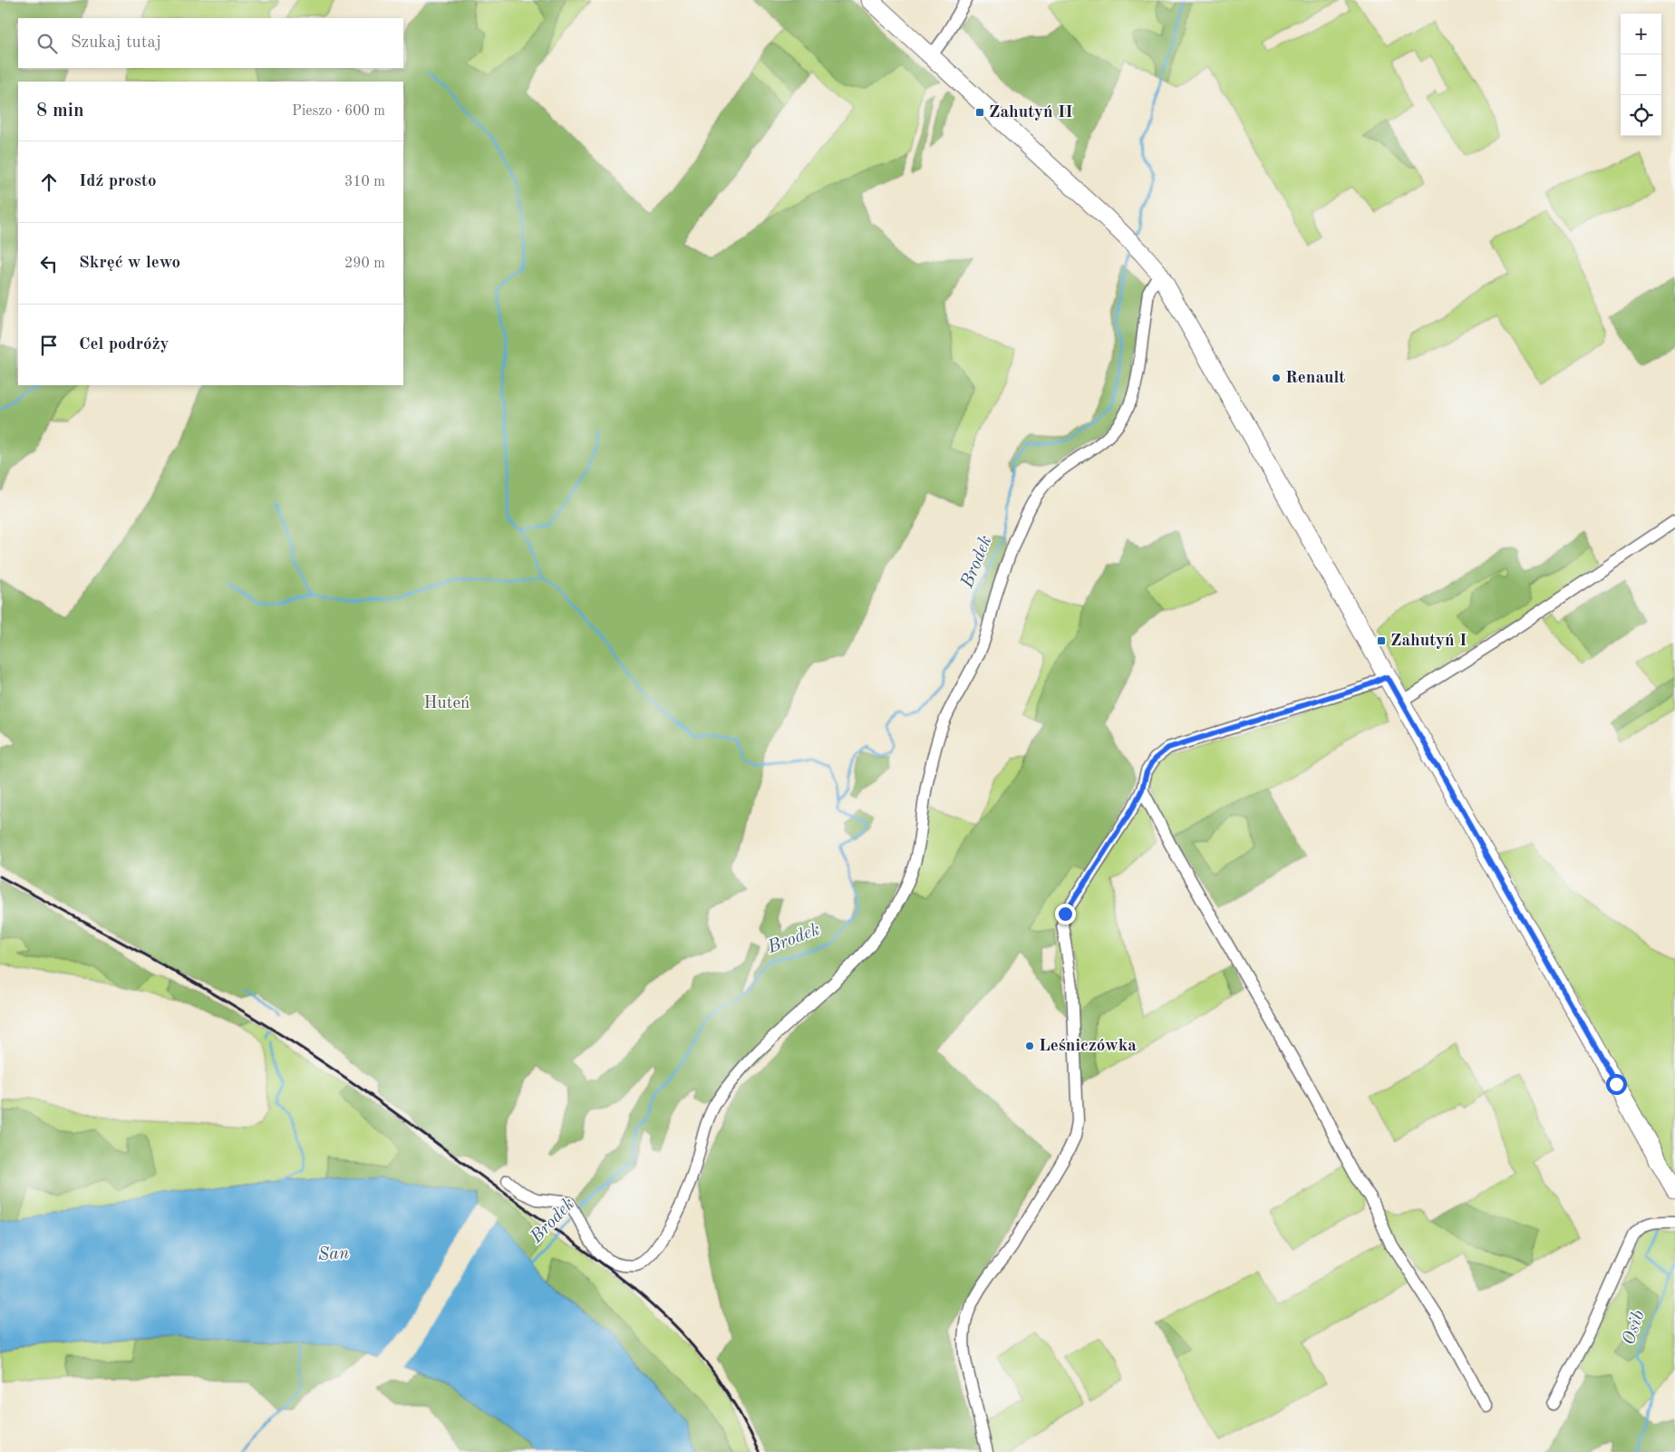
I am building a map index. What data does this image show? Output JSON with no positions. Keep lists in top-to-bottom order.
{
  "water": ["Brodek", "San", "Osib"],
  "parks": ["Huteń"],
  "places": {
    "transit": ["Zahutyń II", "Zahutyń I"],
    "other": ["Renault", "Leśniczówka"]
  },
  "page": {
    "map_buttons": ["+", "−"],
    "search": "Szukaj tutaj",
    "heading": ["8 min", "Pieszo · 600 m"],
    "list": [
      ["Idź prosto", "310 m"],
      ["Skręć w lewo", "290 m"],
      "Cel podróży"
    ]
  }
}
